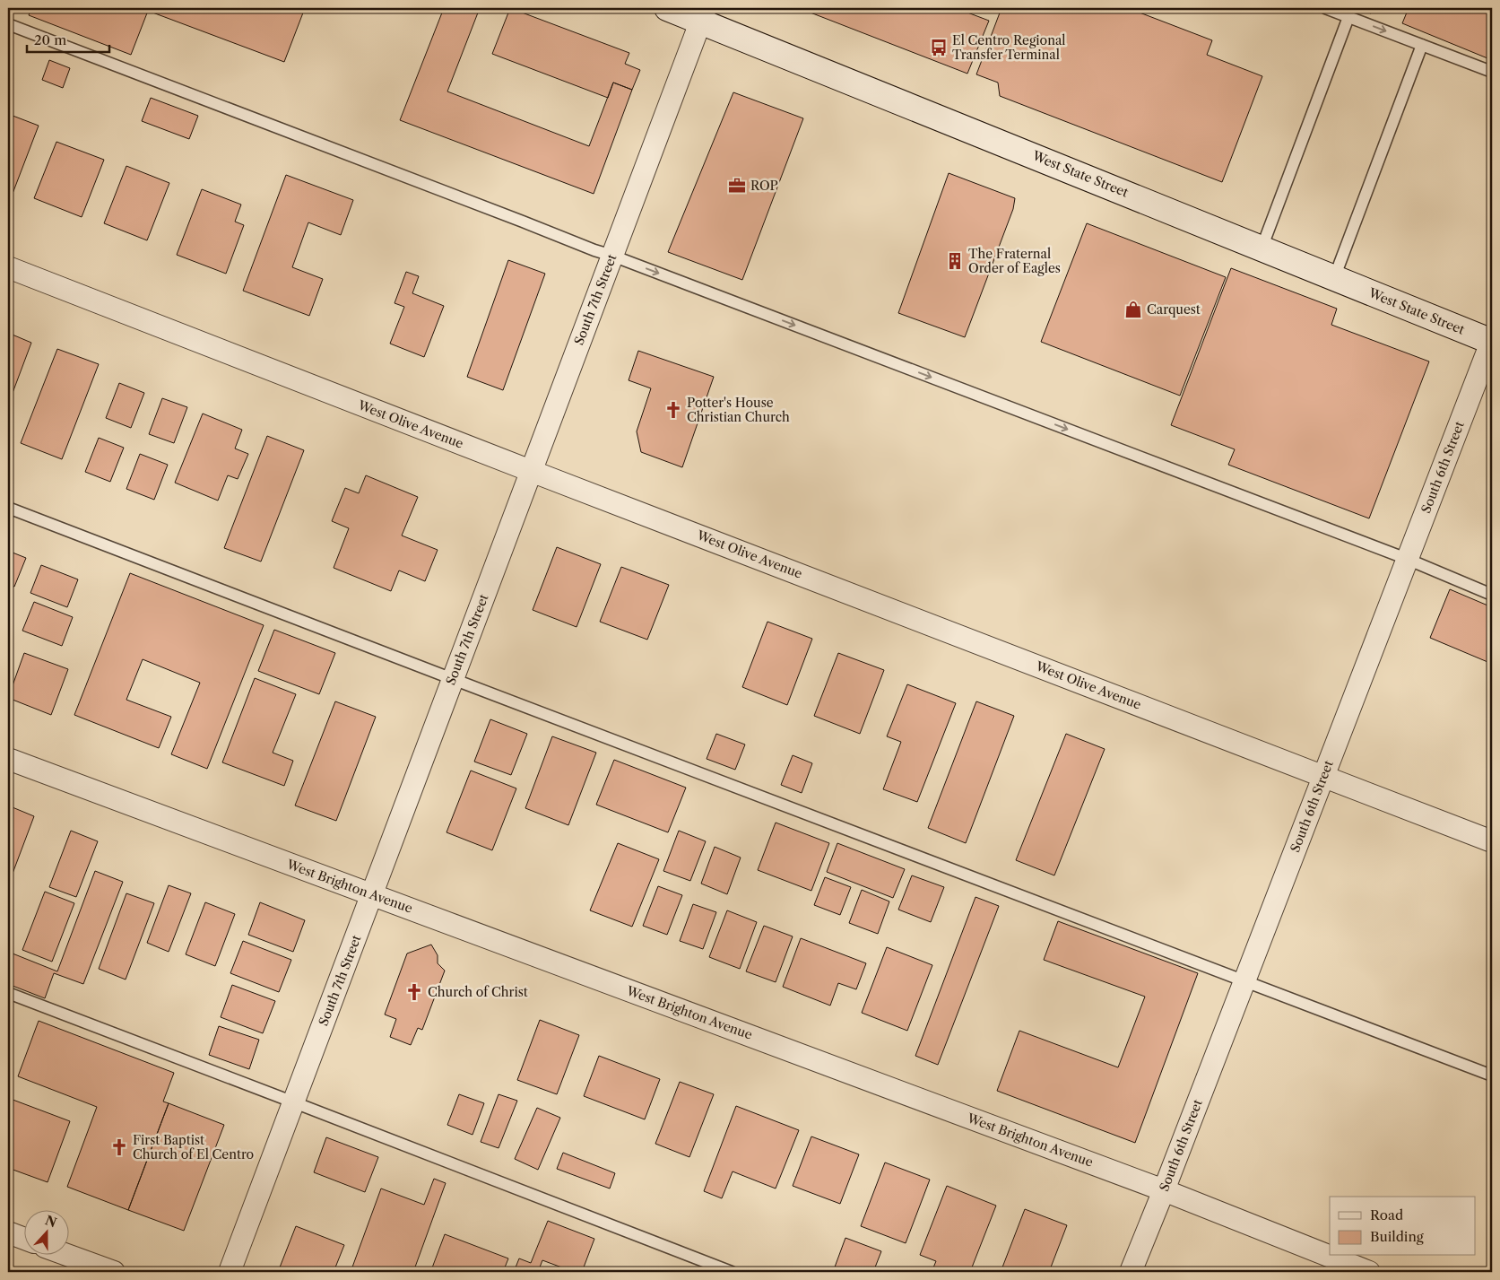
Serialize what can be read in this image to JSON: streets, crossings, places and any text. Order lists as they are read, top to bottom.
{
  "streets": {
    "street": [
      "West State Street",
      "South 7th Street",
      "West Olive Avenue",
      "South 6th Street",
      "West Brighton Avenue"
    ]
  },
  "crossings": [
    ["West State Street", "South 7th Street"],
    ["West State Street", "South 6th Street"],
    ["South 7th Street", "West Olive Avenue"],
    ["South 7th Street", "West Brighton Avenue"],
    ["West Olive Avenue", "South 6th Street"],
    ["South 6th Street", "West Brighton Avenue"]
  ],
  "places": {
    "bus stop": ["El Centro Regional Transfer Terminal"],
    "office": ["ROP"],
    "building": ["The Fraternal Order of Eagles"],
    "shop": ["Carquest"],
    "church": ["Potter's House Christian Church", "Church of Christ", "First Baptist Church of El Centro"]
  },
  "legend": ["Road", "Building"],
  "scale_bar": "20 m",
  "north": "top"
}
